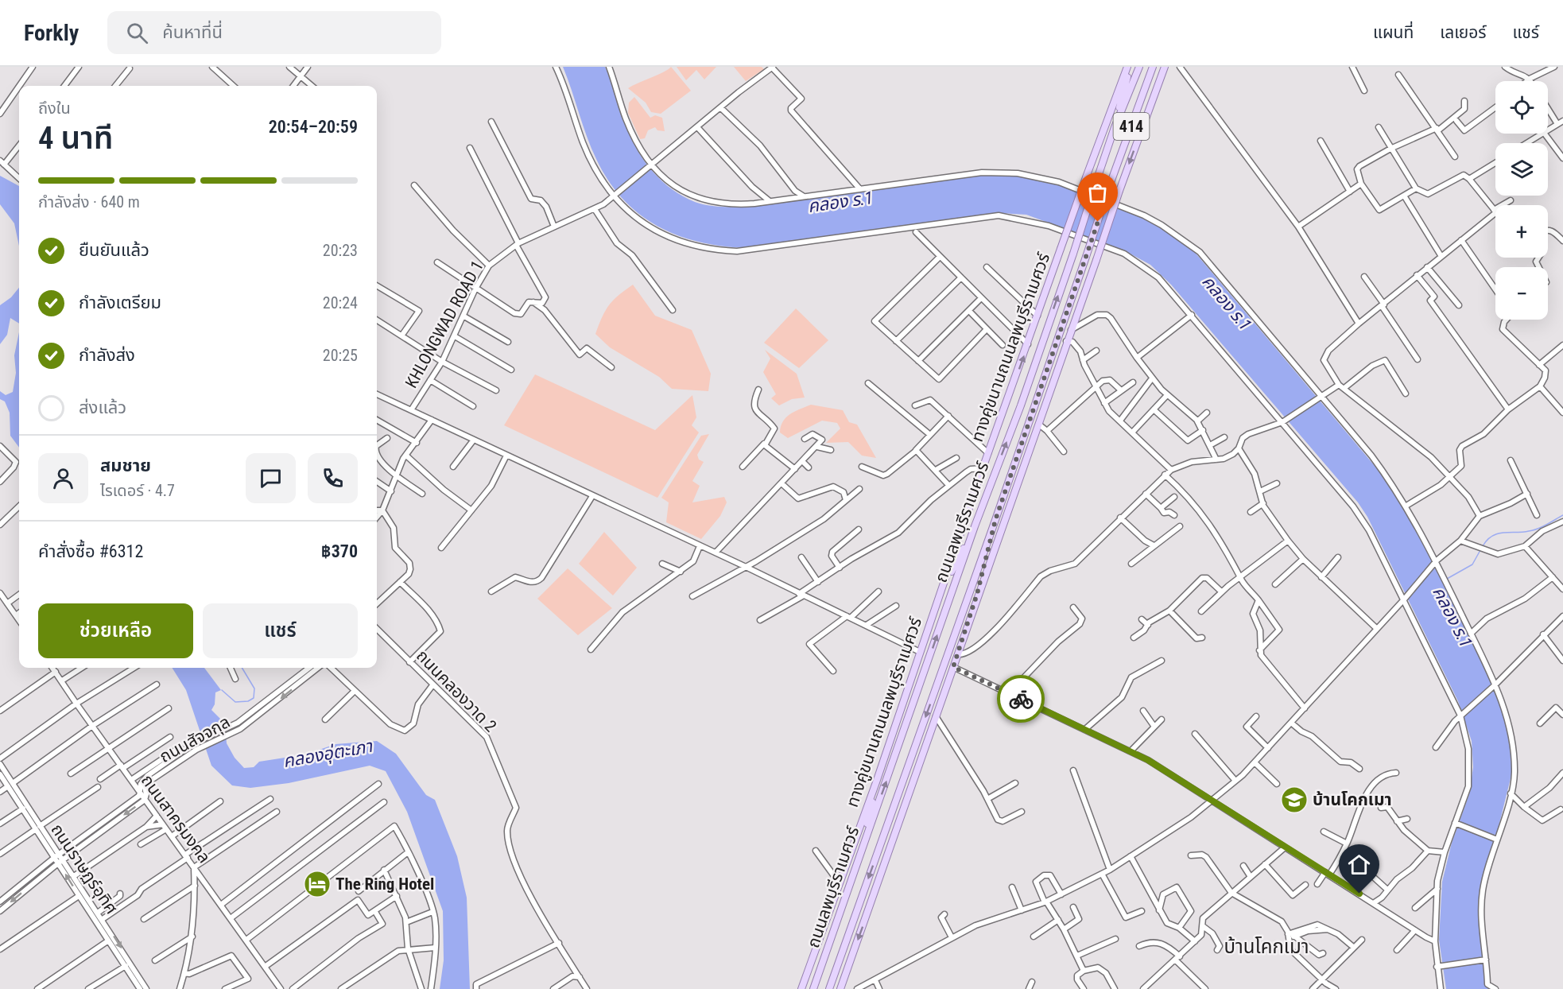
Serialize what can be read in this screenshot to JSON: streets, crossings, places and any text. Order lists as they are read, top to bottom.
{
  "streets": {
    "main road": ["414", "ทางคู่ขนานถนนลพบุรีราเมศวร์", "ถนนลพบุรีราเมศวร์"],
    "street": [
      "KHLONGWAD ROAD 1",
      "ถนนคลองวาด 2",
      "ถนนสัจจกุล",
      "ถนนสาครมงคล",
      "ถนนราษฏร์อุทิศ"
    ]
  },
  "crossings": [
    ["ถนนสัจจกุล", "ถนนสาครมงคล"],
    ["ถนนสัจจกุล", "ถนนราษฏร์อุทิศ"]
  ],
  "districts": ["บ้านโคกเมา"],
  "water": ["คลอง ร.1", "คลองอุ่ตะเภา"],
  "places": {
    "school or university": ["บ้านโคกเมา"],
    "hotel": ["The Ring Hotel"]
  },
  "page": {
    "header": "Forkly",
    "search": "ค้นหาที่นี่",
    "nav": ["แผนที่", "เลเยอร์", "แชร์"],
    "map_buttons": ["+", "−"],
    "heading": ["4 นาที", "ถึงใน", "20:54–20:59"],
    "panel": [
      "สมชาย",
      "ไรเดอร์ · 4.7",
      "คำสั่งซื้อ #6312",
      "฿370"
    ],
    "bar": "กำลังส่ง · 640 m",
    "list": [
      ["ยืนยันแล้ว", "20:23"],
      ["กำลังเตรียม", "20:24"],
      ["กำลังส่ง", "20:25"],
      "ส่งแล้ว"
    ],
    "buttons": ["ช่วยเหลือ", "แชร์"]
  }
}
